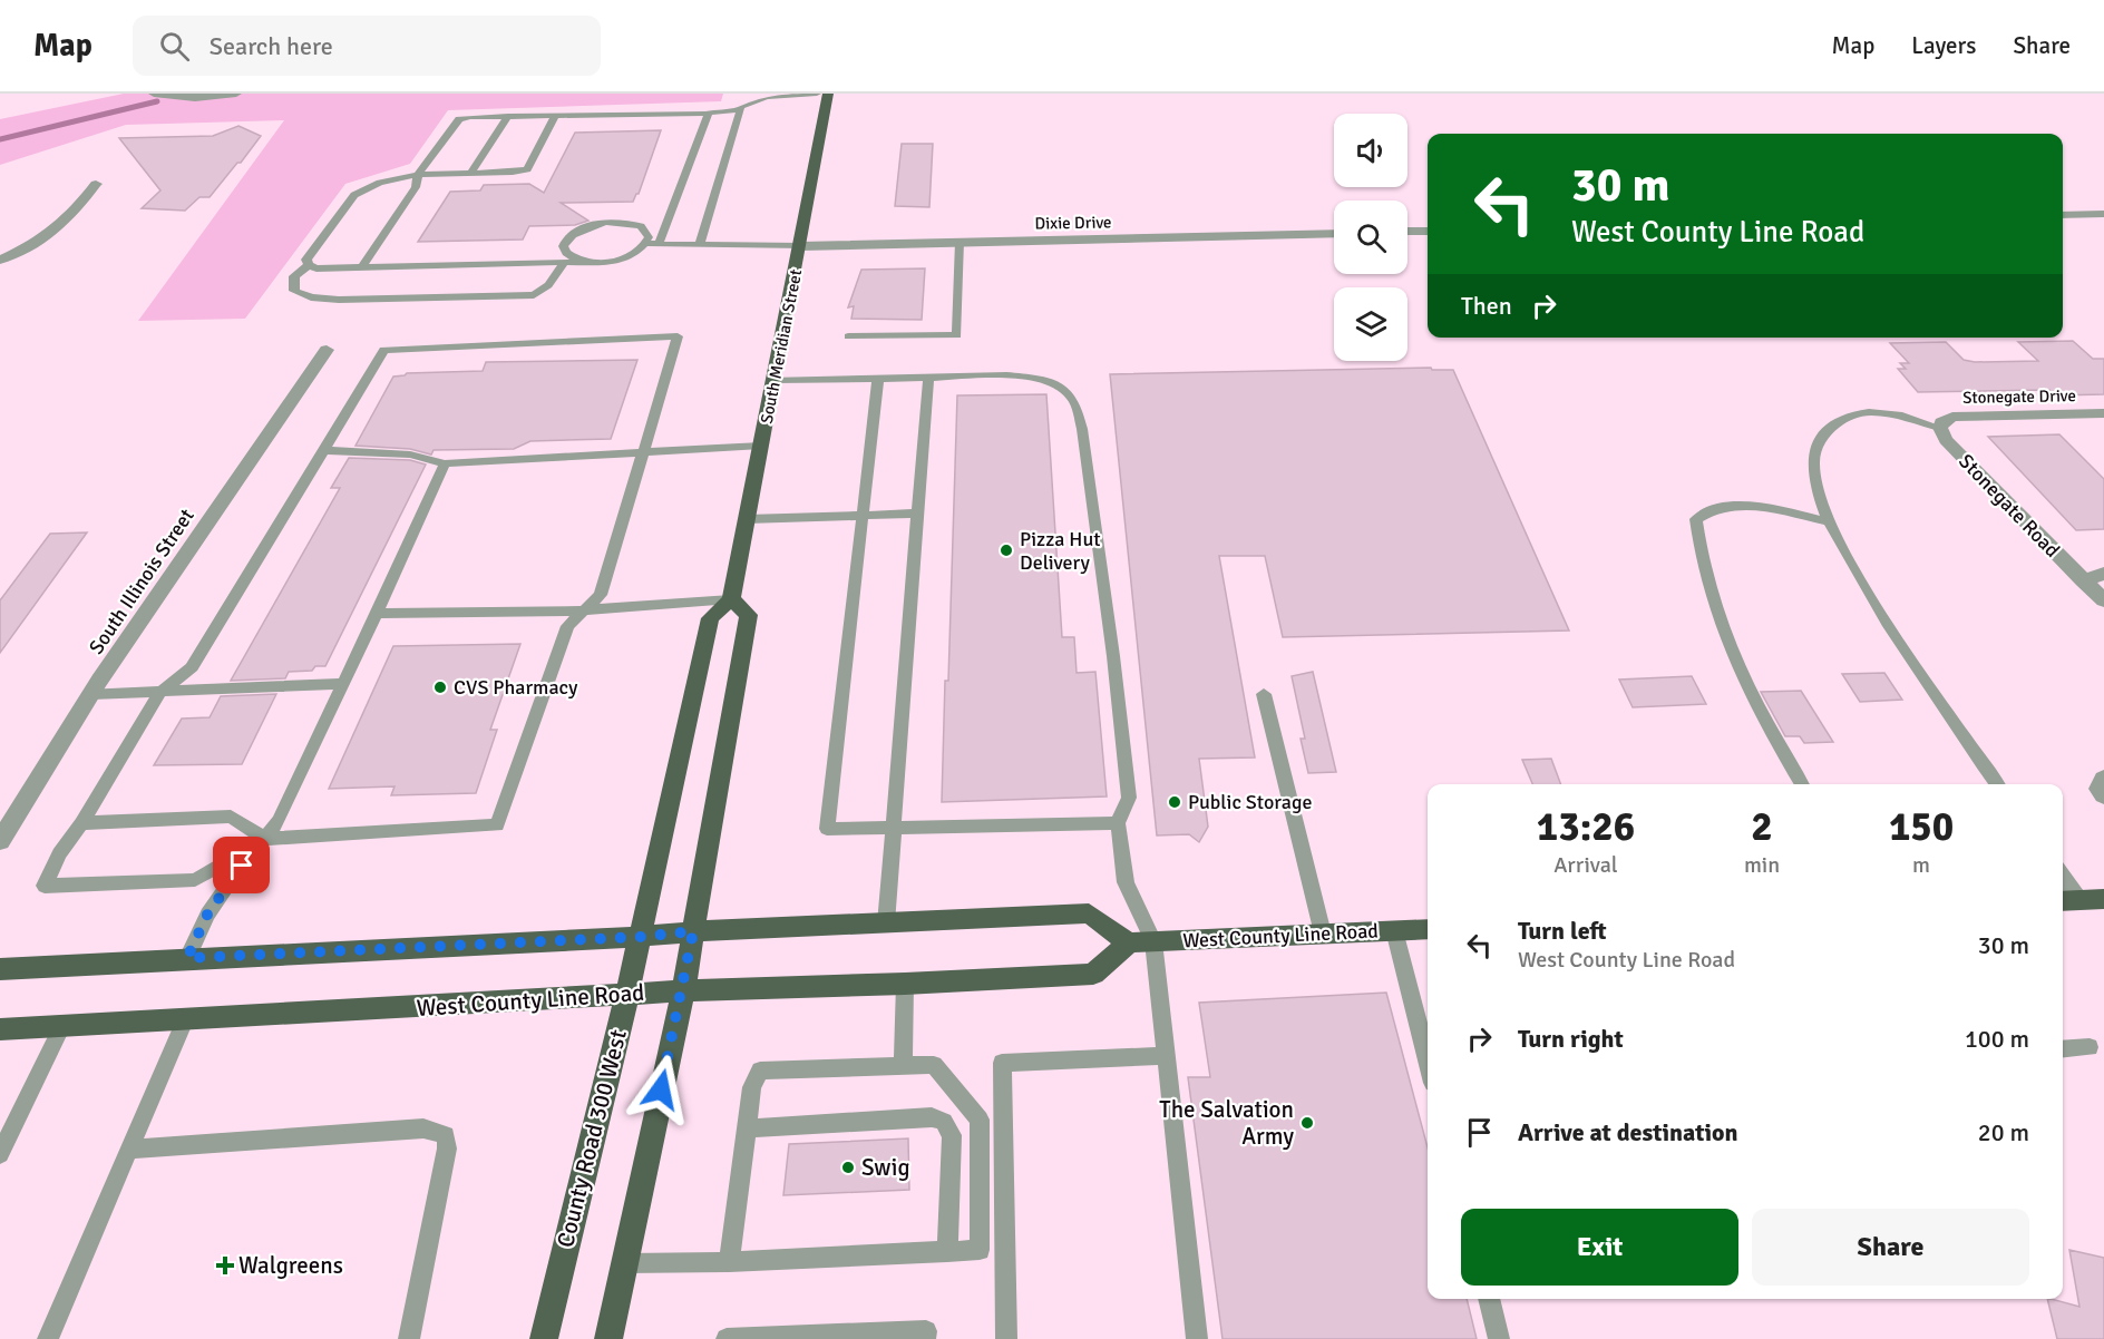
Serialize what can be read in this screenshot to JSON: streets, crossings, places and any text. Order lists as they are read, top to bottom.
{
  "streets": {
    "main road": ["South Meridian Street", "West County Line Road", "County Road 300 West"],
    "street": [
      "Dixie Drive",
      "Stonegate Drive",
      "Stonegate Road",
      "South Illinois Street"
    ]
  },
  "crossings": [
    ["Dixie Drive", "South Meridian Street"],
    ["Stonegate Drive", "Stonegate Road"],
    ["West County Line Road", "County Road 300 West"]
  ],
  "places": {
    "other": [
      "Pizza Hut Delivery",
      "CVS Pharmacy",
      "Public Storage",
      "The Salvation Army",
      "Swig"
    ],
    "health": ["Walgreens"]
  },
  "page": {
    "header": "Map",
    "search": "Search here",
    "nav": ["Map", "Layers", "Share"],
    "turn": ["30 m", "West County Line Road"],
    "then": "Then",
    "eta": [
      "13:26",
      "Arrival",
      "2",
      "min",
      "150",
      "m"
    ],
    "list": [
      {
        "name": "Turn left",
        "note": "West County Line Road",
        "value": "30 m"
      },
      {
        "name": "Turn right",
        "value": "100 m"
      },
      {
        "name": "Arrive at destination",
        "value": "20 m"
      }
    ],
    "buttons": ["Exit", "Share"]
  }
}
